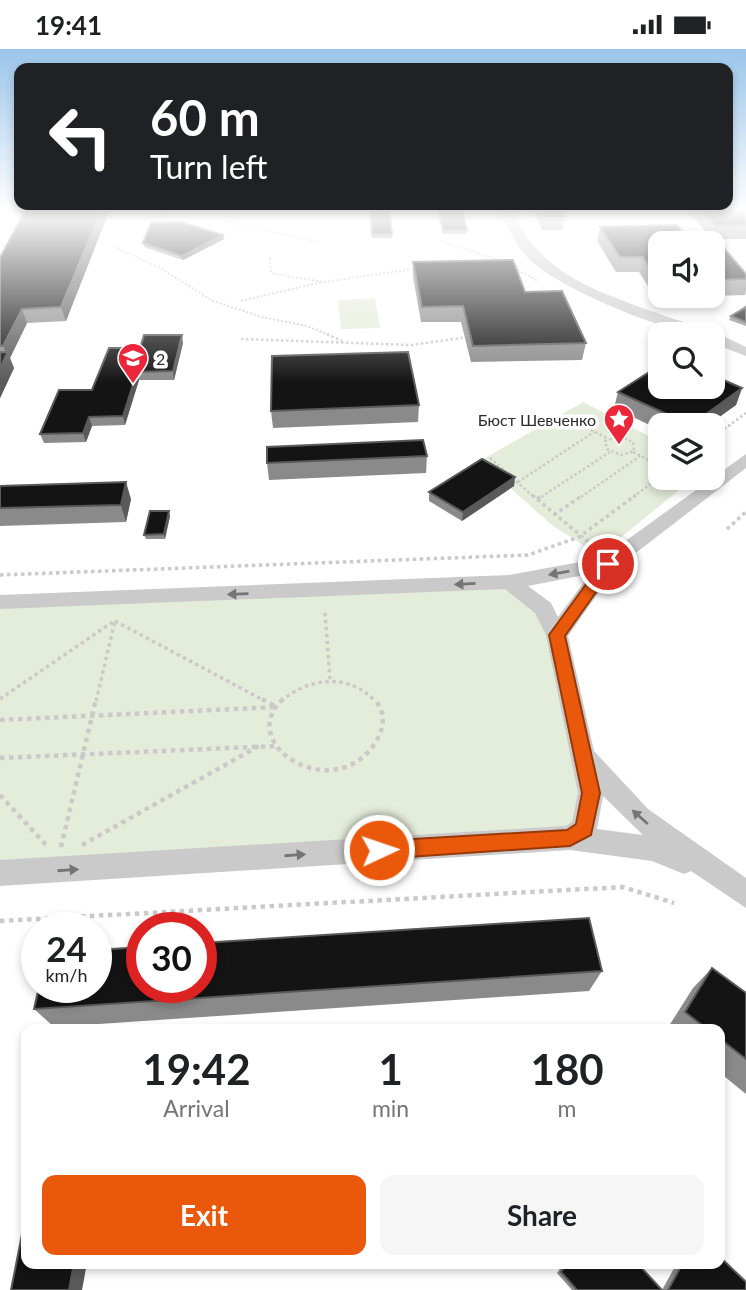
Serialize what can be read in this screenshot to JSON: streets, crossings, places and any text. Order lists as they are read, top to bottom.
{
  "places": {
    "school or university": ["2"],
    "place": ["Бюст Шевченко"]
  },
  "page": {
    "status": "19:41",
    "turn": ["60 m", "Turn left"],
    "speed": "24 km/h",
    "limit": "30",
    "eta": [
      "19:42",
      "Arrival",
      "1",
      "min",
      "180",
      "m"
    ],
    "buttons": ["Exit", "Share"]
  }
}
